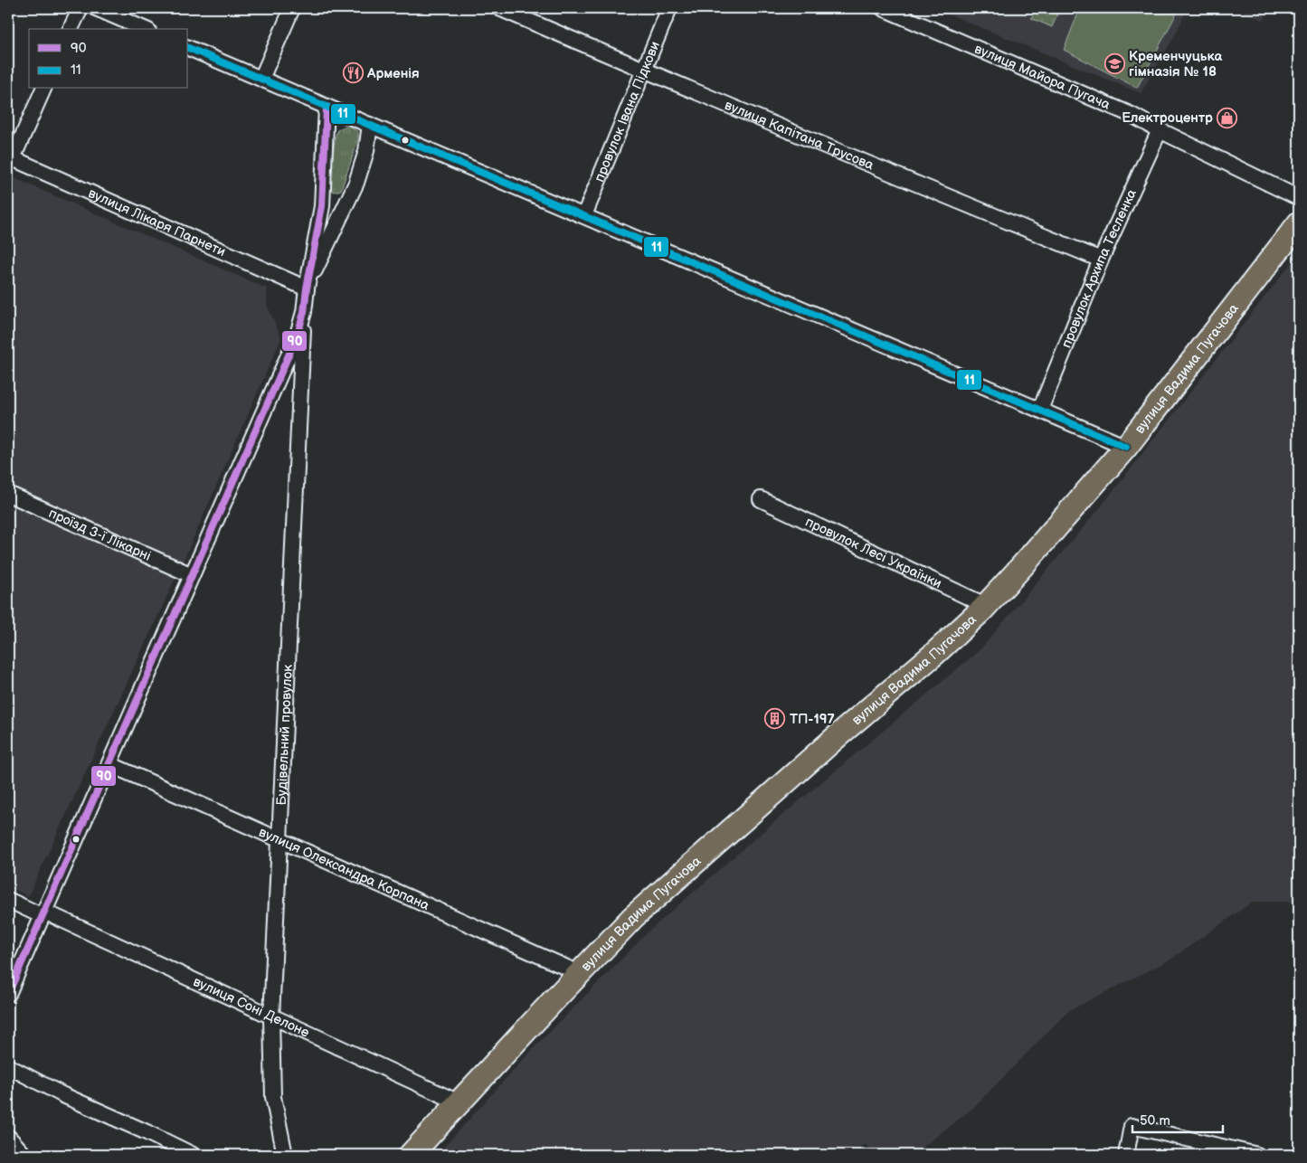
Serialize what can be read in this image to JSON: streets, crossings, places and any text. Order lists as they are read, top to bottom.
{
  "streets": {
    "main road": ["вулиця Вадима Пугачова"],
    "street": [
      "вулиця Майора Пугача",
      "провулок Івана Підкови",
      "вулиця Капітана Трусова",
      "вулиця Лікаря Парнети",
      "провулок Архипа Тесленка",
      "проїзд 3-ї Лікарні",
      "провулок Лесі Українки",
      "Будівельний провулок",
      "вулиця Олександра Корпана",
      "вулиця Соні Делоне"
    ]
  },
  "crossings": [
    ["вулиця Майора Пугача", "провулок Архипа Тесленка"],
    ["провулок Івана Підкови", "вулиця Капітана Трусова"],
    ["вулиця Капітана Трусова", "провулок Архипа Тесленка"],
    ["вулиця Вадима Пугачова", "провулок Лесі Українки"],
    ["вулиця Вадима Пугачова", "вулиця Олександра Корпана"],
    ["вулиця Вадима Пугачова", "вулиця Соні Делоне"],
    ["Будівельний провулок", "вулиця Олександра Корпана"],
    ["Будівельний провулок", "вулиця Соні Делоне"]
  ],
  "places": {
    "school or university": ["Кременчуцька гімназія № 18"],
    "restaurant": ["Арменія"],
    "shop": ["Електроцентр"],
    "building": ["ТП-197"]
  },
  "lines": ["transit line 11", "transit line 90"],
  "legend": ["90", "11"],
  "scale_bar": "50 m"
}
